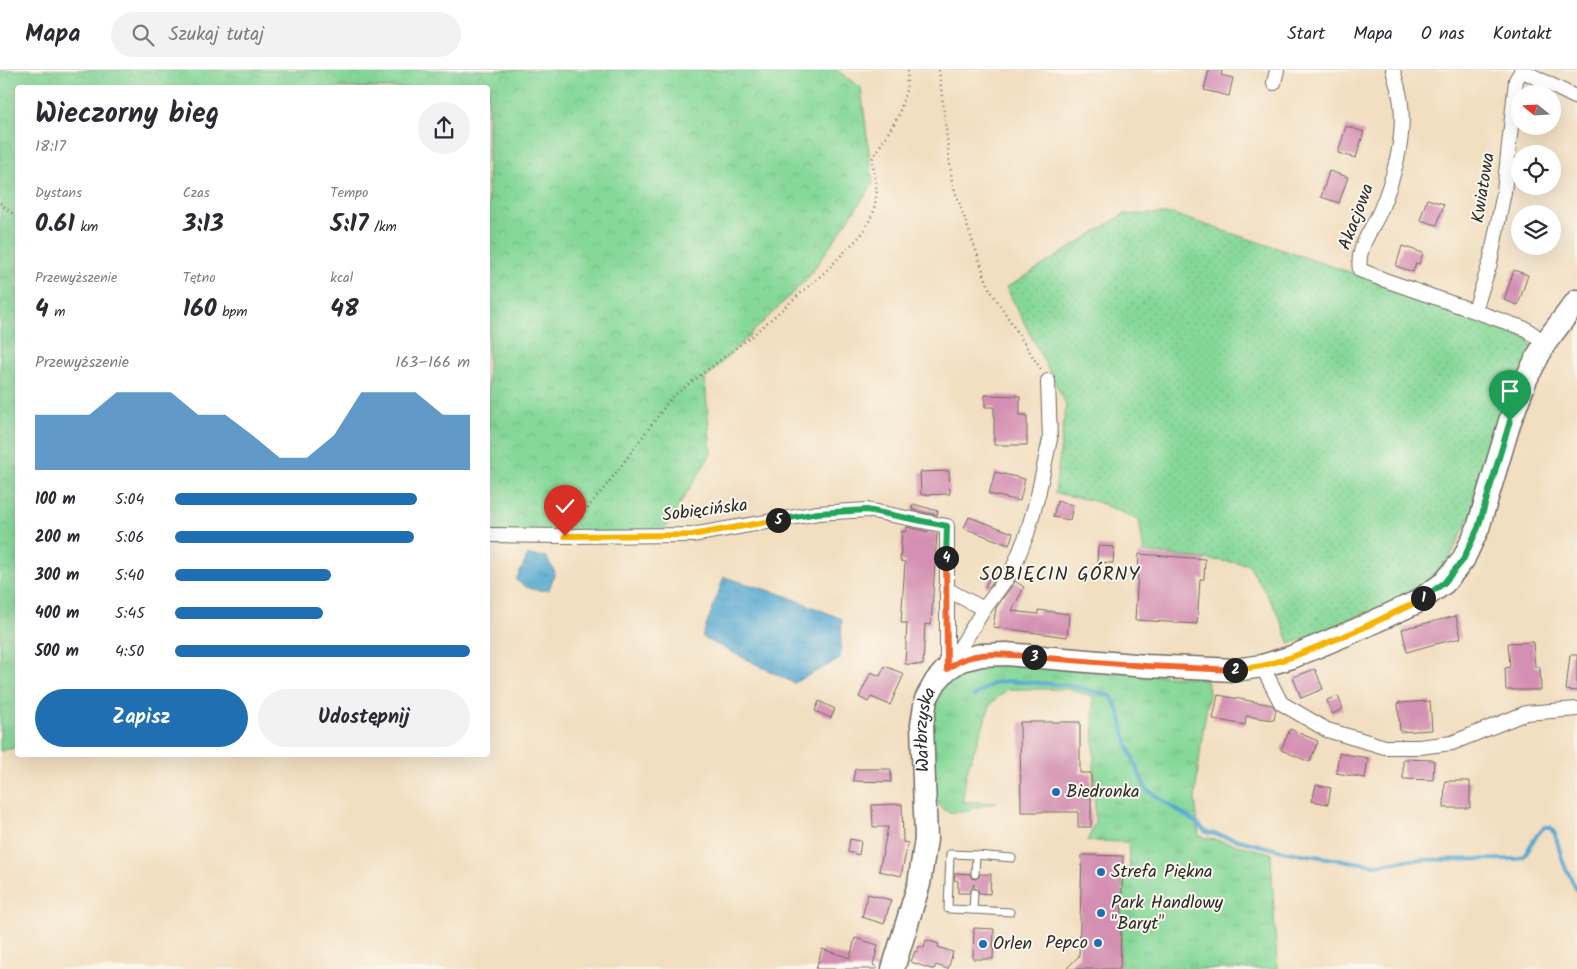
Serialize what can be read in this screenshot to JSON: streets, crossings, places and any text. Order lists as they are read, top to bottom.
{
  "streets": {
    "main road": ["Wałbrzyska"],
    "street": ["Kwiatowa", "Akacjowa", "Sobięcińska"]
  },
  "crossings": [
    ["Kwiatowa", "Akacjowa"],
    ["Akacjowa", "Wałbrzyska"],
    ["Sobięcińska", "Wałbrzyska"]
  ],
  "districts": ["SOBIĘCIN GÓRNY"],
  "places": [
    "Biedronka",
    "Strefa Piękna",
    "Park Handlowy \"Baryt\"",
    "Pepco",
    "Orlen"
  ],
  "north": "left",
  "page": {
    "header": "Mapa",
    "search": "Szukaj tutaj",
    "nav": [
      "Start",
      "Mapa",
      "O nas",
      "Kontakt"
    ],
    "heading": ["Wieczorny bieg", "18:17"],
    "stats": [
      ["Dystans", "0.61 km"],
      ["Czas", "3:13"],
      ["Tempo", "5:17 /km"],
      ["Przewyższenie", "4 m"],
      ["Tętno", "160 bpm"],
      ["kcal", "48"]
    ],
    "chart": ["Przewyższenie", "163–166 m"],
    "list": [
      {
        "name": "100 m",
        "note": "5:04"
      },
      {
        "name": "200 m",
        "note": "5:06"
      },
      {
        "name": "300 m",
        "note": "5:40"
      },
      {
        "name": "400 m",
        "note": "5:45"
      },
      {
        "name": "500 m",
        "note": "4:50"
      }
    ],
    "pins": [
      "5",
      "4",
      "1",
      "3",
      "2"
    ],
    "buttons": ["Zapisz", "Udostępnij"]
  }
}
